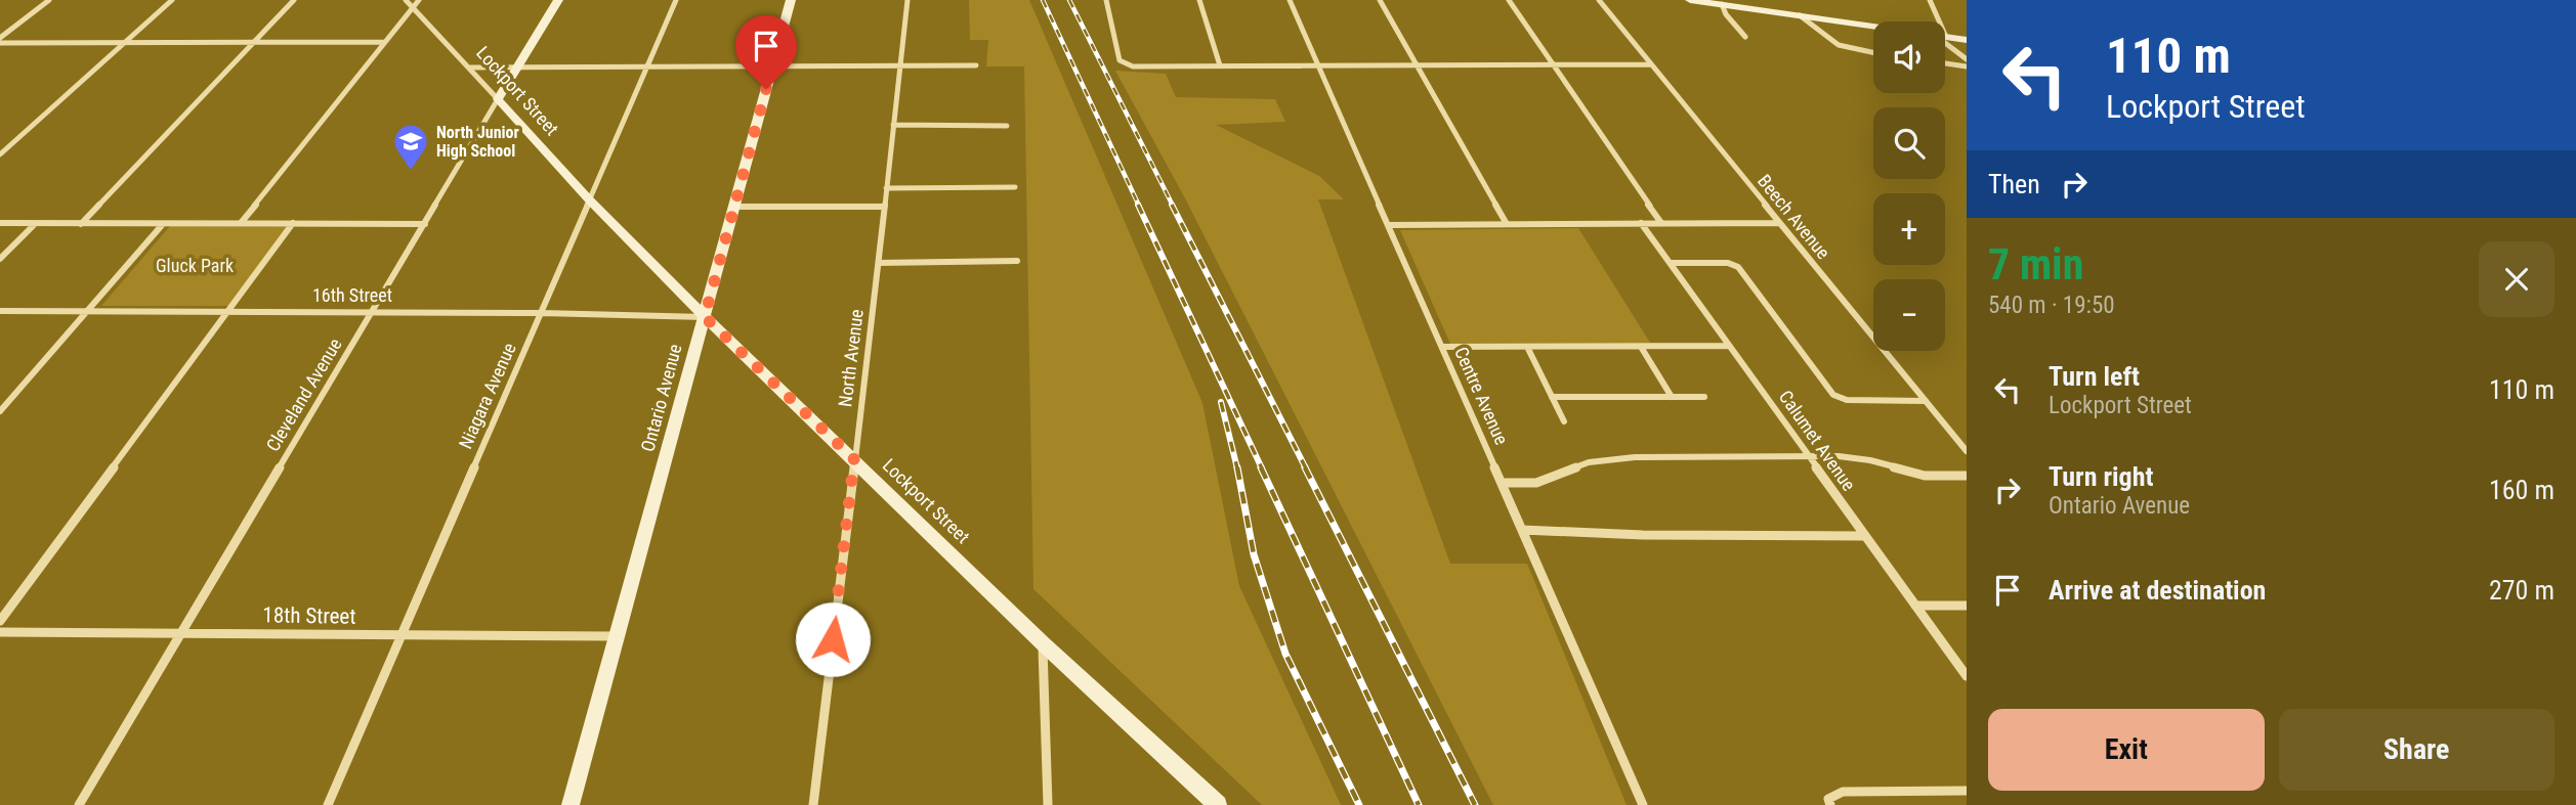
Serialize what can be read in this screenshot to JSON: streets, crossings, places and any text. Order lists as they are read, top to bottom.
{
  "streets": {
    "street": [
      "Lockport Street",
      "Beech Avenue",
      "16th Street",
      "North Avenue",
      "Cleveland Avenue",
      "Niagara Avenue",
      "Centre Avenue",
      "Ontario Avenue",
      "Calumet Avenue",
      "18th Street"
    ]
  },
  "crossings": [
    ["Lockport Street", "16th Street"],
    ["Lockport Street", "North Avenue"],
    ["Lockport Street", "Cleveland Avenue"],
    ["Lockport Street", "Niagara Avenue"],
    ["Lockport Street", "Ontario Avenue"],
    ["16th Street", "Cleveland Avenue"],
    ["16th Street", "Niagara Avenue"],
    ["16th Street", "Ontario Avenue"],
    ["Cleveland Avenue", "18th Street"],
    ["Niagara Avenue", "18th Street"],
    ["Ontario Avenue", "18th Street"]
  ],
  "parks": ["Gluck Park"],
  "places": {
    "school or university": ["North Junior High School"]
  },
  "page": {
    "turn": ["110 m", "Lockport Street"],
    "map_buttons": ["+", "−"],
    "then": "Then",
    "heading": ["7 min", "540 m · 19:50"],
    "list": [
      {
        "name": "Turn left",
        "note": "Lockport Street",
        "value": "110 m"
      },
      {
        "name": "Turn right",
        "note": "Ontario Avenue",
        "value": "160 m"
      },
      {
        "name": "Arrive at destination",
        "value": "270 m"
      }
    ],
    "buttons": ["Exit", "Share"]
  }
}
